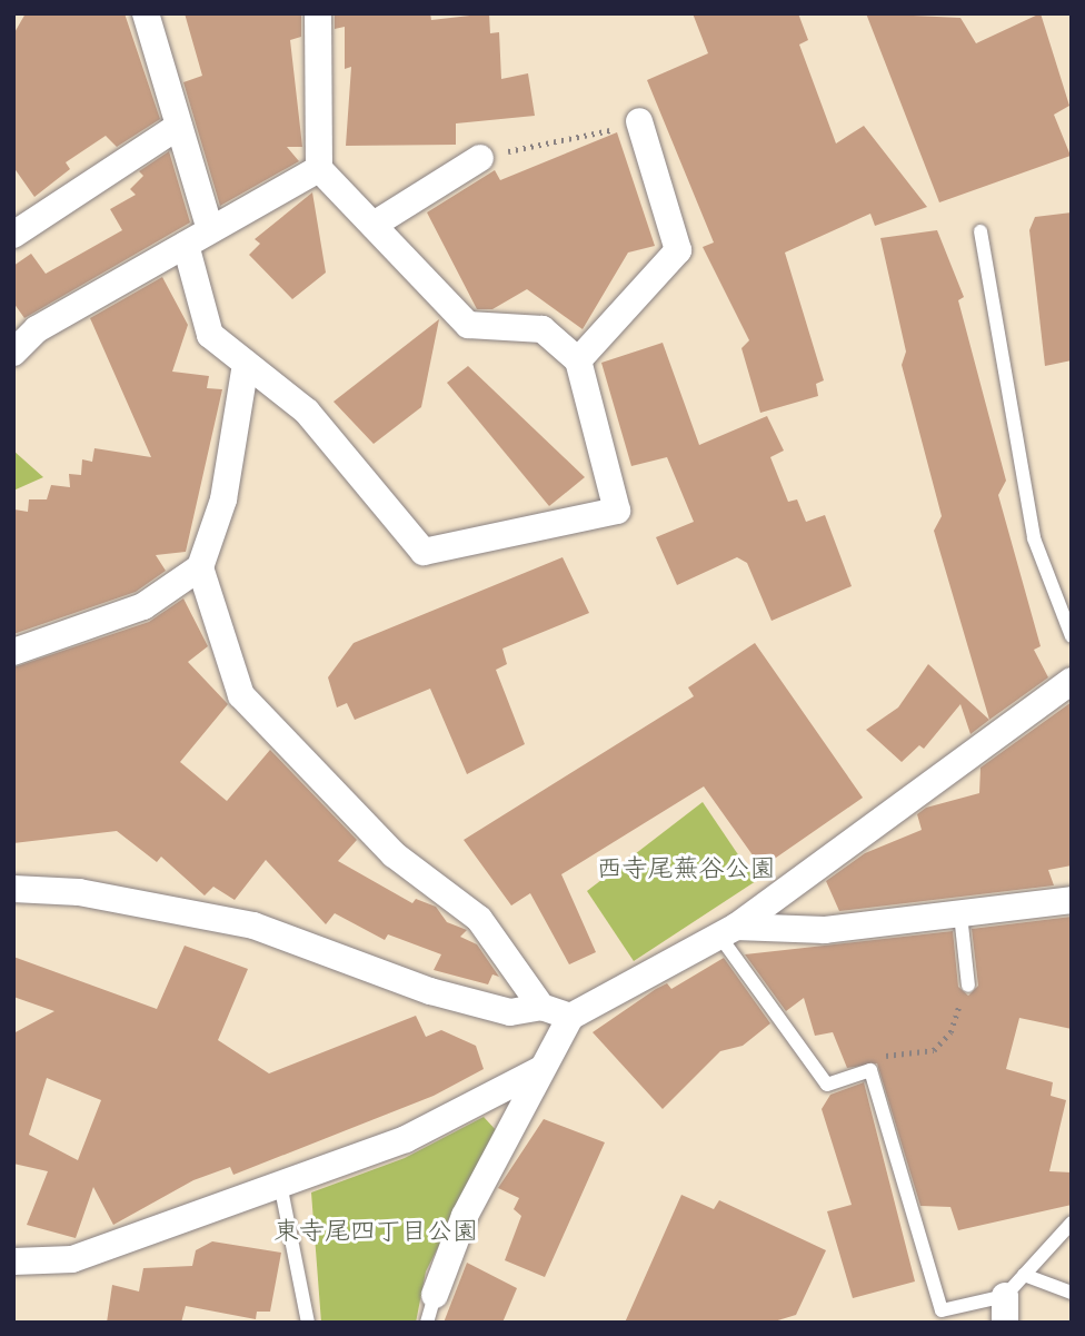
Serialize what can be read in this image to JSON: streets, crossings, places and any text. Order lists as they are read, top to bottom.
{
  "parks": ["西寺尾蕪谷公園", "東寺尾四丁目公園"]
}
